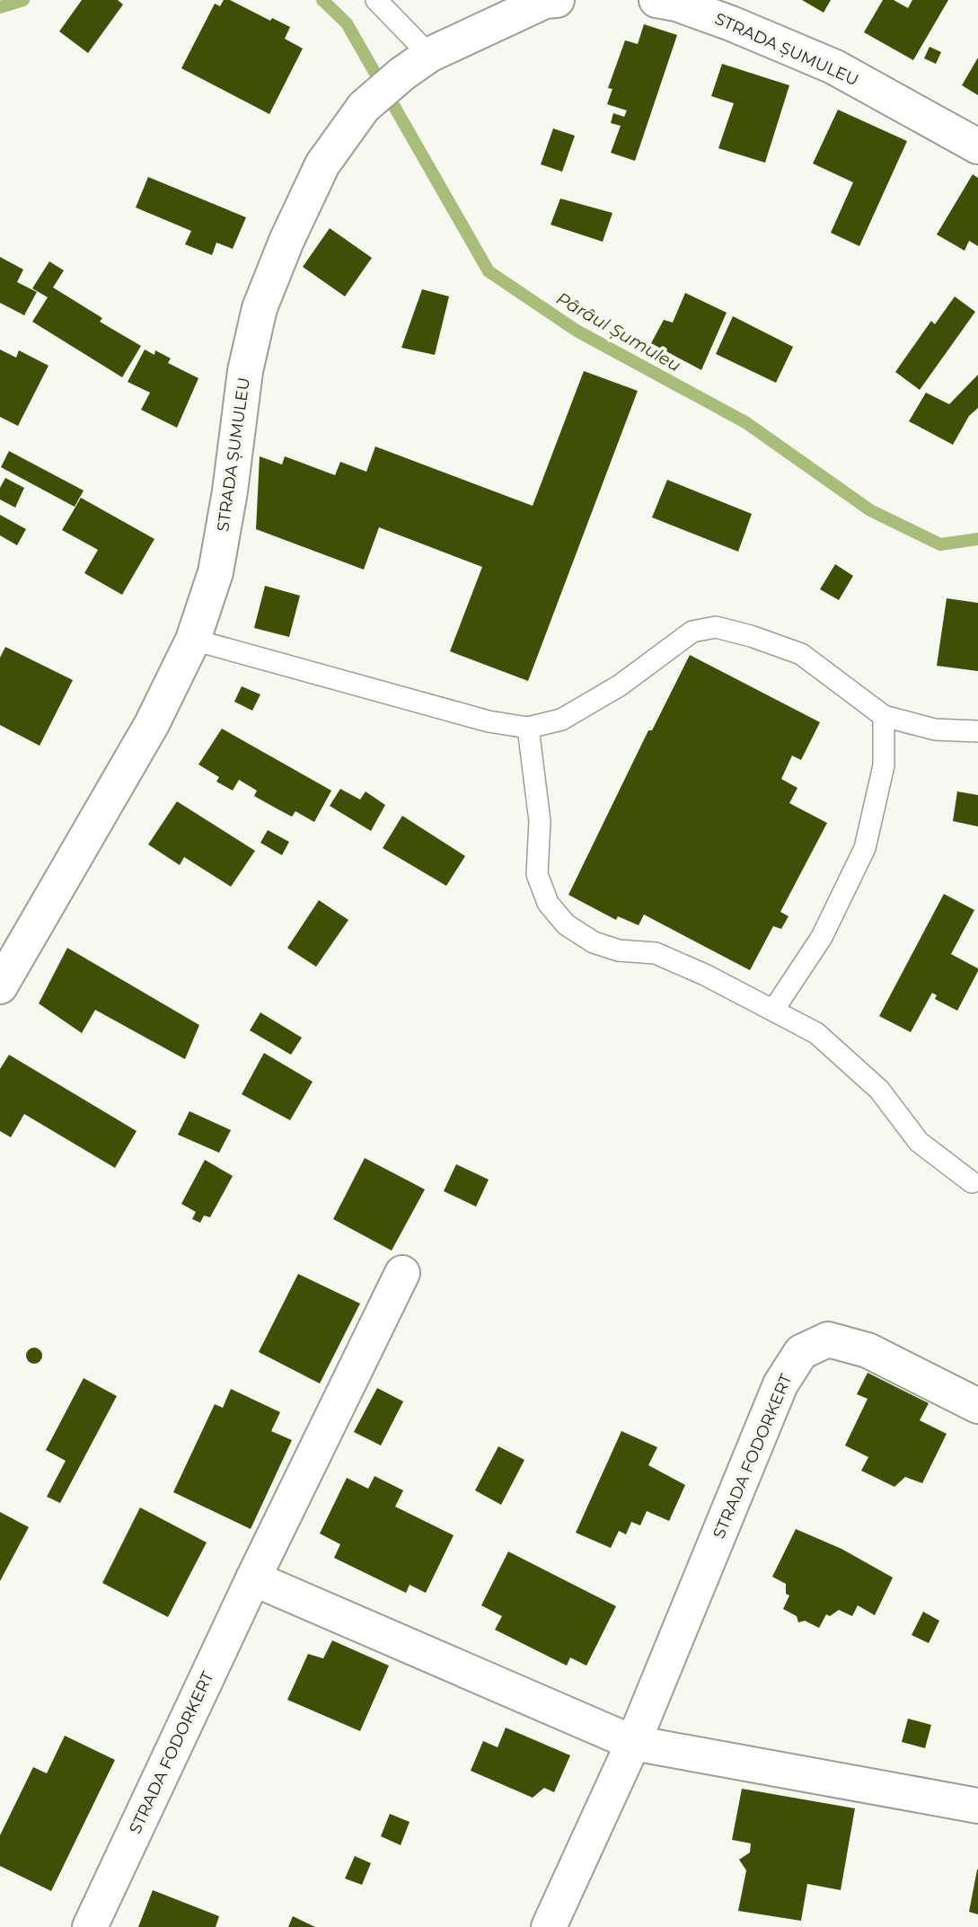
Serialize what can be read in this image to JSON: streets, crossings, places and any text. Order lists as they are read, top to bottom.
{
  "streets": {
    "street": ["STRADA ȘUMULEU", "STRADA FODORKERT"]
  },
  "water": ["Pârâul Șumuleu"]
}
